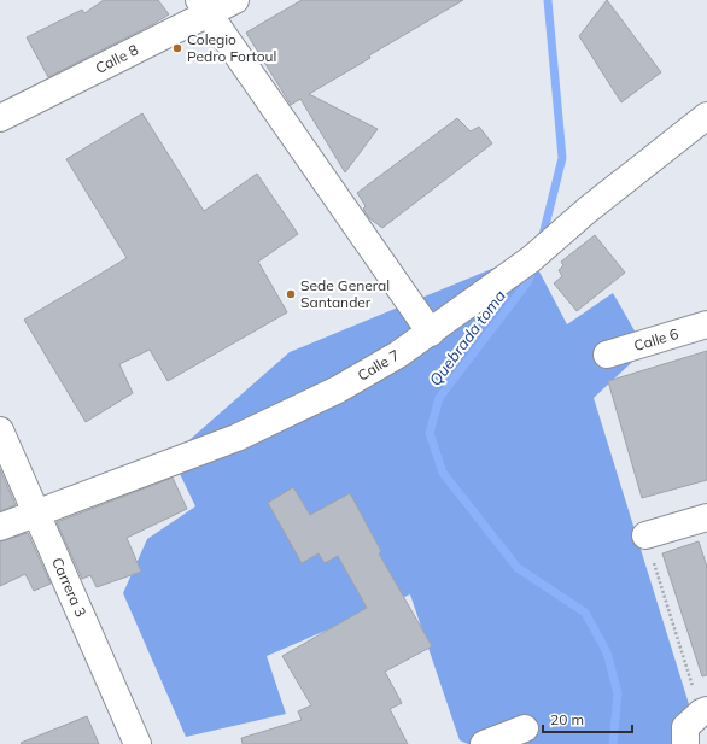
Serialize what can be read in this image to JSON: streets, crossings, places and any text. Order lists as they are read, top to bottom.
{
  "streets": {
    "street": [
      "Calle 8",
      "Calle 6",
      "Calle 7",
      "Carrera 3"
    ]
  },
  "crossings": [
    ["Calle 7", "Carrera 3"]
  ],
  "water": ["Quebrada toma"],
  "places": ["Colegio Pedro Fortoul", "Sede General Santander"],
  "scale_bar": "20 m"
}
